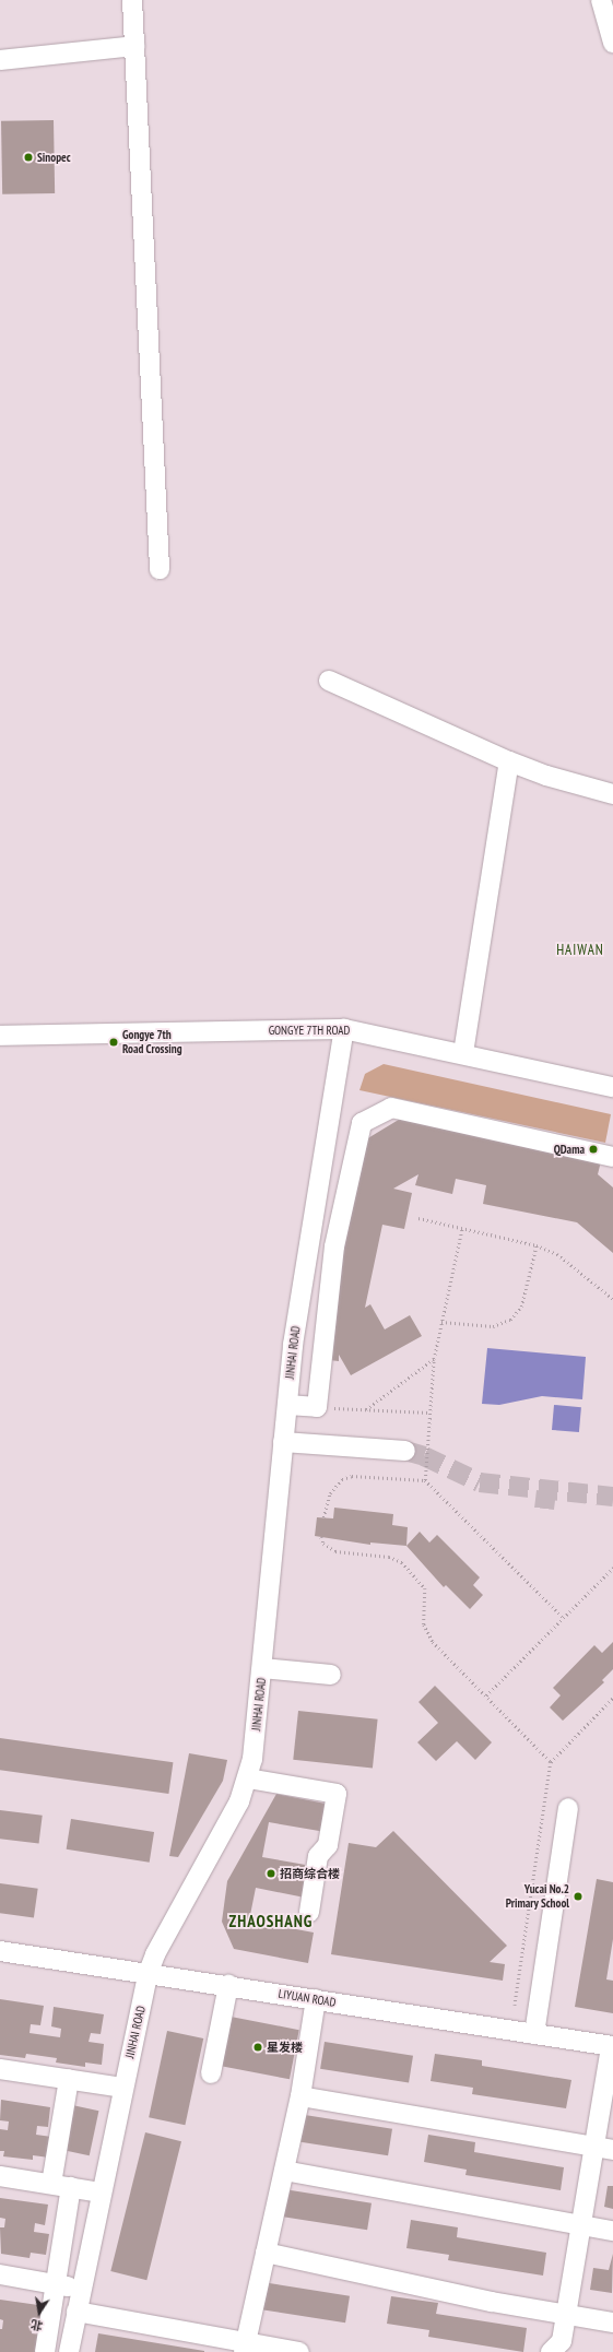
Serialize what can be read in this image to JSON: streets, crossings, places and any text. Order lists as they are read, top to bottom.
{
  "streets": {
    "street": ["GONGYE 7TH ROAD", "JINHAI ROAD", "LIYUAN ROAD"]
  },
  "crossings": [
    ["GONGYE 7TH ROAD", "JINHAI ROAD"],
    ["JINHAI ROAD", "LIYUAN ROAD"]
  ],
  "districts": ["HAIWAN", "ZHAOSHANG"],
  "places": [
    "Sinopec",
    "Gongye 7th Road Crossing",
    "QDama",
    "招商综合楼",
    "Yucai No.2 Primary School",
    "星发楼"
  ],
  "north": "bottom"
}
